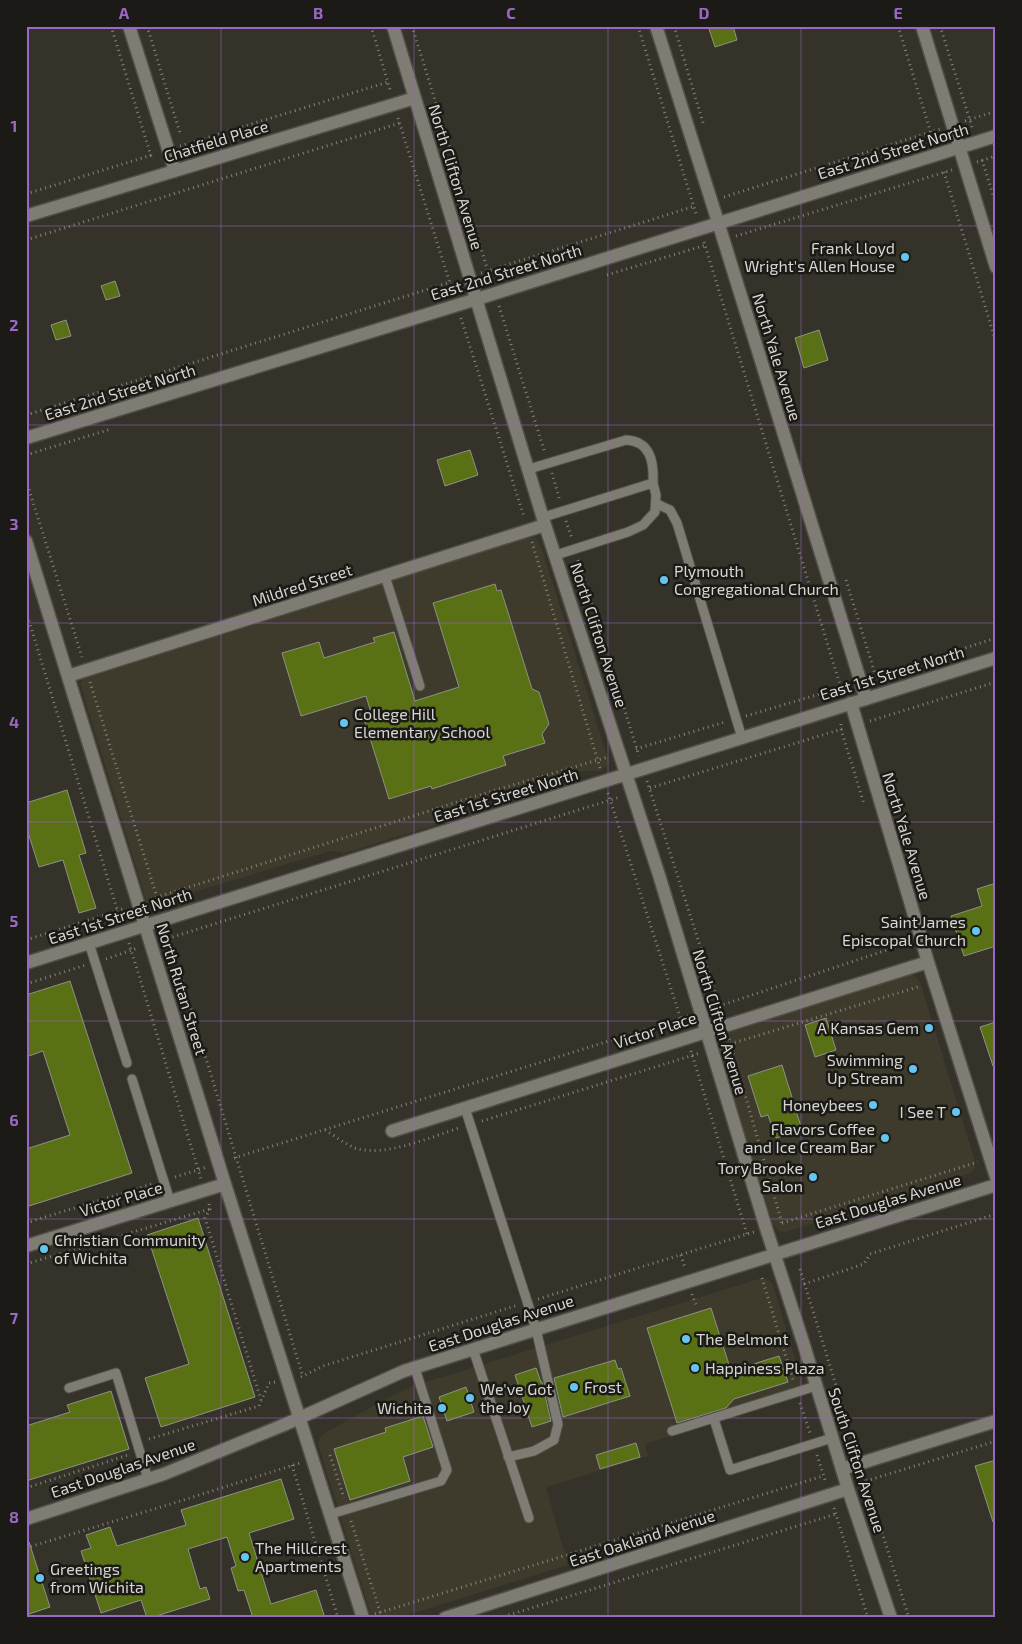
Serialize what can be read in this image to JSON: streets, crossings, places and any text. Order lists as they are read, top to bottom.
{
  "streets": {
    "street": [
      "Chatfield Place",
      "East 2nd Street North",
      "North Clifton Avenue",
      "North Yale Avenue",
      "Mildred Street",
      "East 1st Street North",
      "North Rutan Street",
      "Victor Place",
      "East Douglas Avenue",
      "South Clifton Avenue",
      "East Oakland Avenue"
    ]
  },
  "crossings": [
    ["Chatfield Place", "North Clifton Avenue"],
    ["East 2nd Street North", "North Clifton Avenue"],
    ["East 2nd Street North", "North Yale Avenue"],
    ["North Clifton Avenue", "Mildred Street"],
    ["North Clifton Avenue", "East 1st Street North"],
    ["North Clifton Avenue", "Victor Place"],
    ["North Clifton Avenue", "East Douglas Avenue"],
    ["North Clifton Avenue", "South Clifton Avenue"],
    ["North Yale Avenue", "East 1st Street North"],
    ["North Yale Avenue", "Victor Place"],
    ["Mildred Street", "North Rutan Street"],
    ["East 1st Street North", "North Rutan Street"],
    ["North Rutan Street", "Victor Place"],
    ["North Rutan Street", "East Douglas Avenue"],
    ["East Douglas Avenue", "South Clifton Avenue"],
    ["South Clifton Avenue", "East Oakland Avenue"]
  ],
  "places": [
    "Frank Lloyd Wright's Allen House",
    "Plymouth Congregational Church",
    "College Hill Elementary School",
    "Saint James Episcopal Church",
    "A Kansas Gem",
    "Swimming Up Stream",
    "Honeybees",
    "I See T",
    "Flavors Coffee and Ice Cream Bar",
    "Tory Brooke Salon",
    "Christian Community of Wichita",
    "The Belmont",
    "Happiness Plaza",
    "Frost",
    "We've Got the Joy",
    "Wichita",
    "The Hillcrest Apartments",
    "Greetings from Wichita"
  ],
  "grid": {
    "columns": [
      "A",
      "B",
      "C",
      "D",
      "E"
    ],
    "rows": [
      "1",
      "2",
      "3",
      "4",
      "5",
      "6",
      "7",
      "8"
    ]
  }
}
